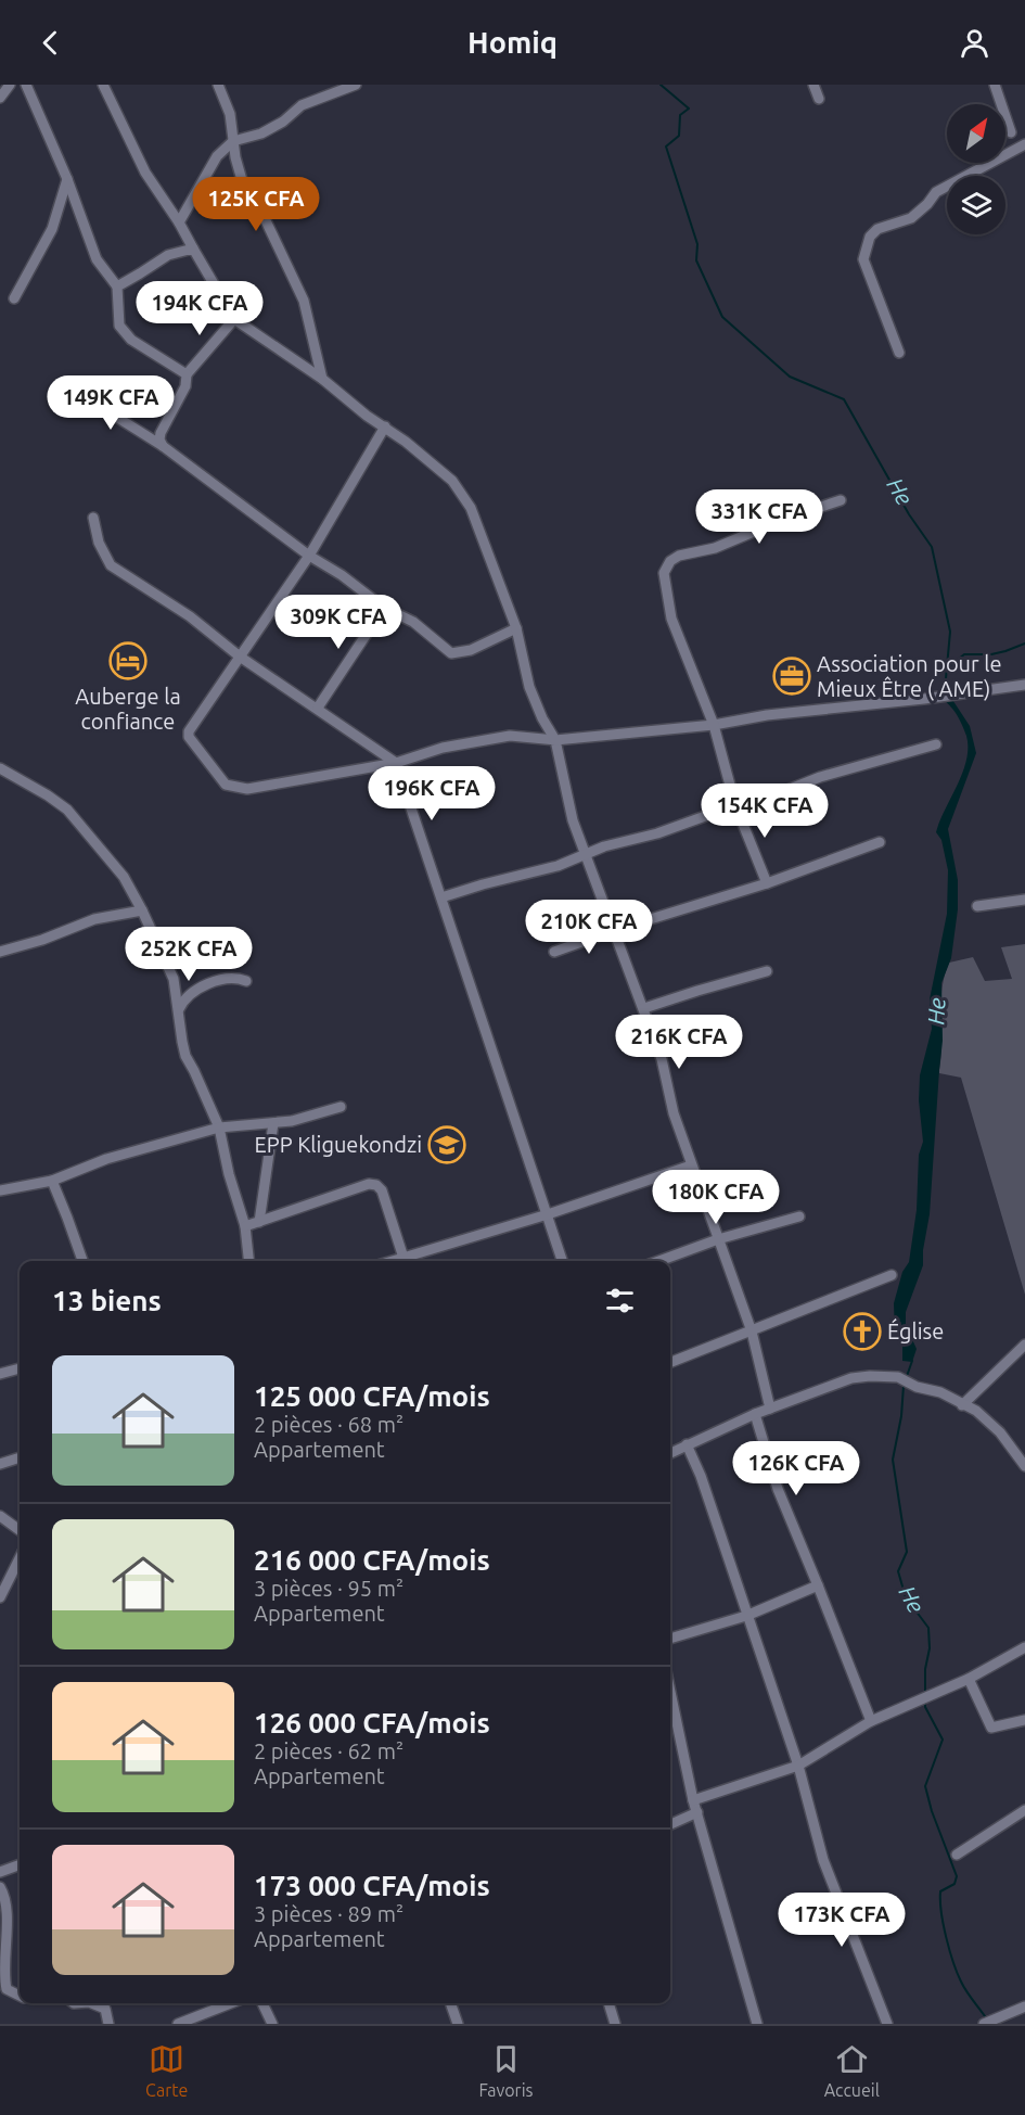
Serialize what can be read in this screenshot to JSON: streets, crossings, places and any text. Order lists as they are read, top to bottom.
{
  "water": ["He"],
  "places": {
    "hotel": ["Auberge la confiance"],
    "office": ["Association pour le Mieux Être ( AME)"],
    "school or university": ["EPP Kliguekondzi"],
    "church": ["Église"]
  },
  "north": "top right",
  "page": {
    "header": "Homiq",
    "price": [
      "125K CFA",
      "194K CFA",
      "149K CFA",
      "331K CFA",
      "309K CFA",
      "196K CFA",
      "154K CFA",
      "210K CFA",
      "252K CFA",
      "216K CFA",
      "180K CFA",
      "126K CFA",
      "173K CFA"
    ],
    "heading": "13 biens",
    "list": [
      {
        "name": "125 000 CFA/mois",
        "note": "2 pièces · 68 m² · Appartement"
      },
      {
        "name": "216 000 CFA/mois",
        "note": "3 pièces · 95 m² · Appartement"
      },
      {
        "name": "126 000 CFA/mois",
        "note": "2 pièces · 62 m² · Appartement"
      },
      {
        "name": "173 000 CFA/mois",
        "note": "3 pièces · 89 m² · Appartement"
      }
    ],
    "tabs": ["Carte", "Favoris", "Accueil"]
  }
}
